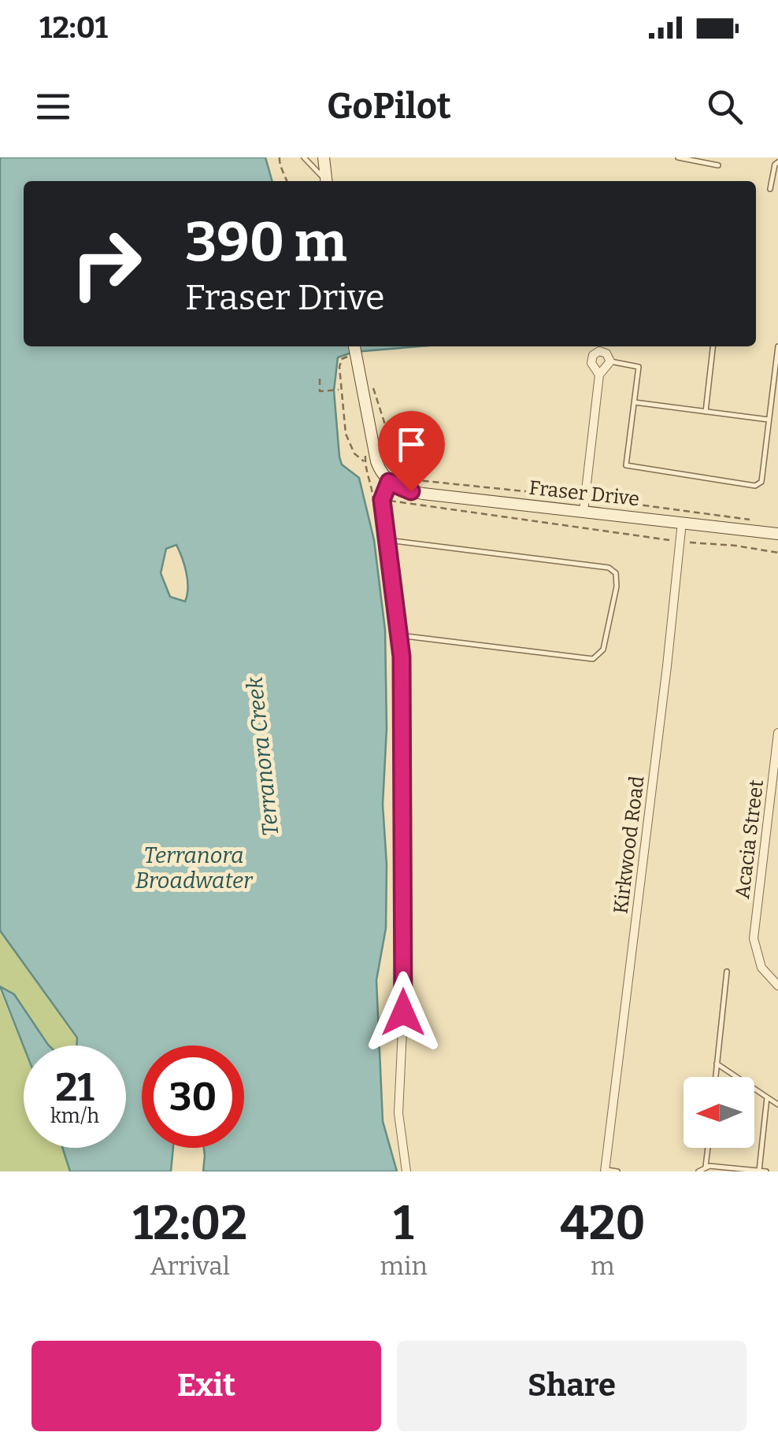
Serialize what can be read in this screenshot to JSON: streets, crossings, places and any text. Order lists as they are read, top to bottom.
{
  "streets": {
    "street": ["Fraser Drive", "Acacia Street", "Kirkwood Road"]
  },
  "crossings": [
    ["Fraser Drive", "Kirkwood Road"]
  ],
  "water": ["Terranora Creek", "Terranora Broadwater"],
  "north": "left",
  "page": {
    "status": "12:01",
    "header": "GoPilot",
    "turn": ["390 m", "Fraser Drive"],
    "speed": "21 km/h",
    "limit": "30",
    "eta": [
      "12:02",
      "Arrival",
      "1",
      "min",
      "420",
      "m"
    ],
    "buttons": ["Exit", "Share"]
  }
}
